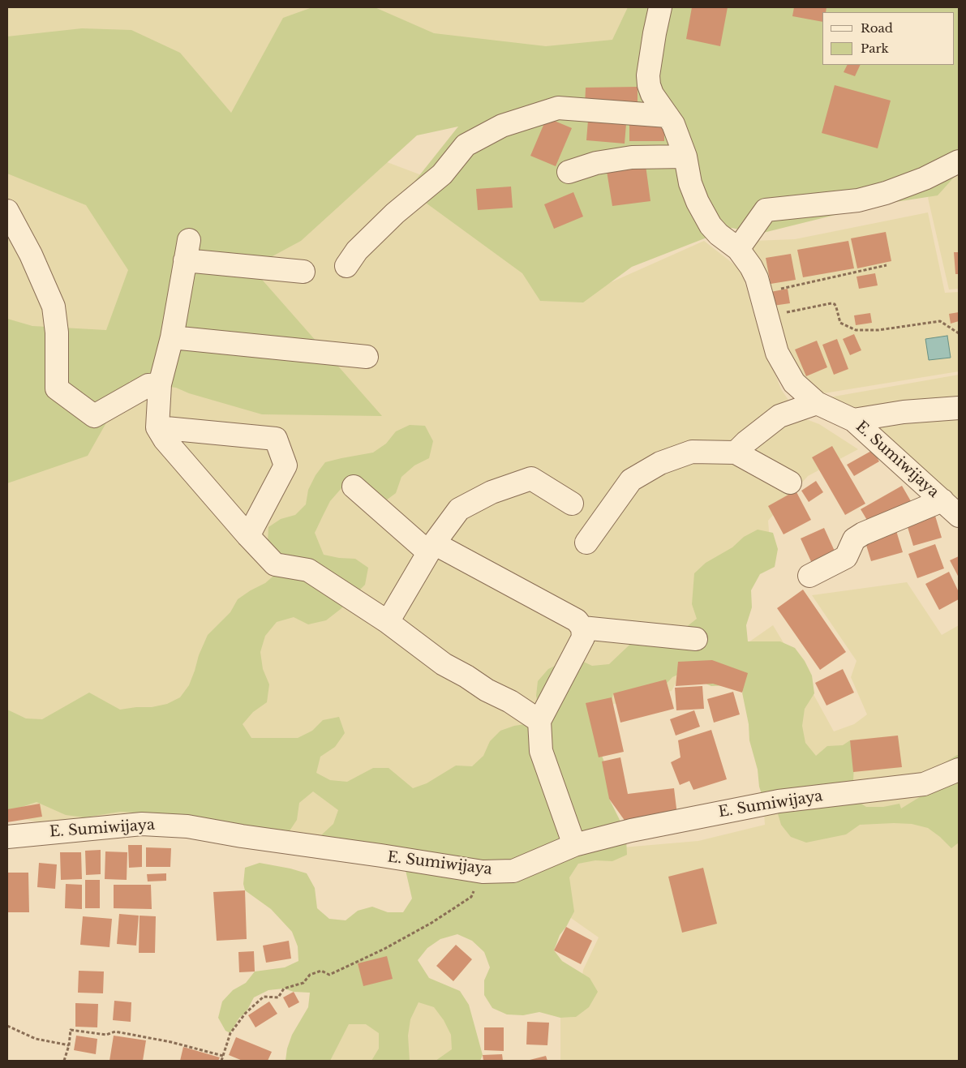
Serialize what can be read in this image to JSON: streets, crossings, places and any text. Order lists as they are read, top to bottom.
{
  "streets": {
    "street": ["E. Sumiwijaya"]
  },
  "legend": ["Road", "Park"]
}
